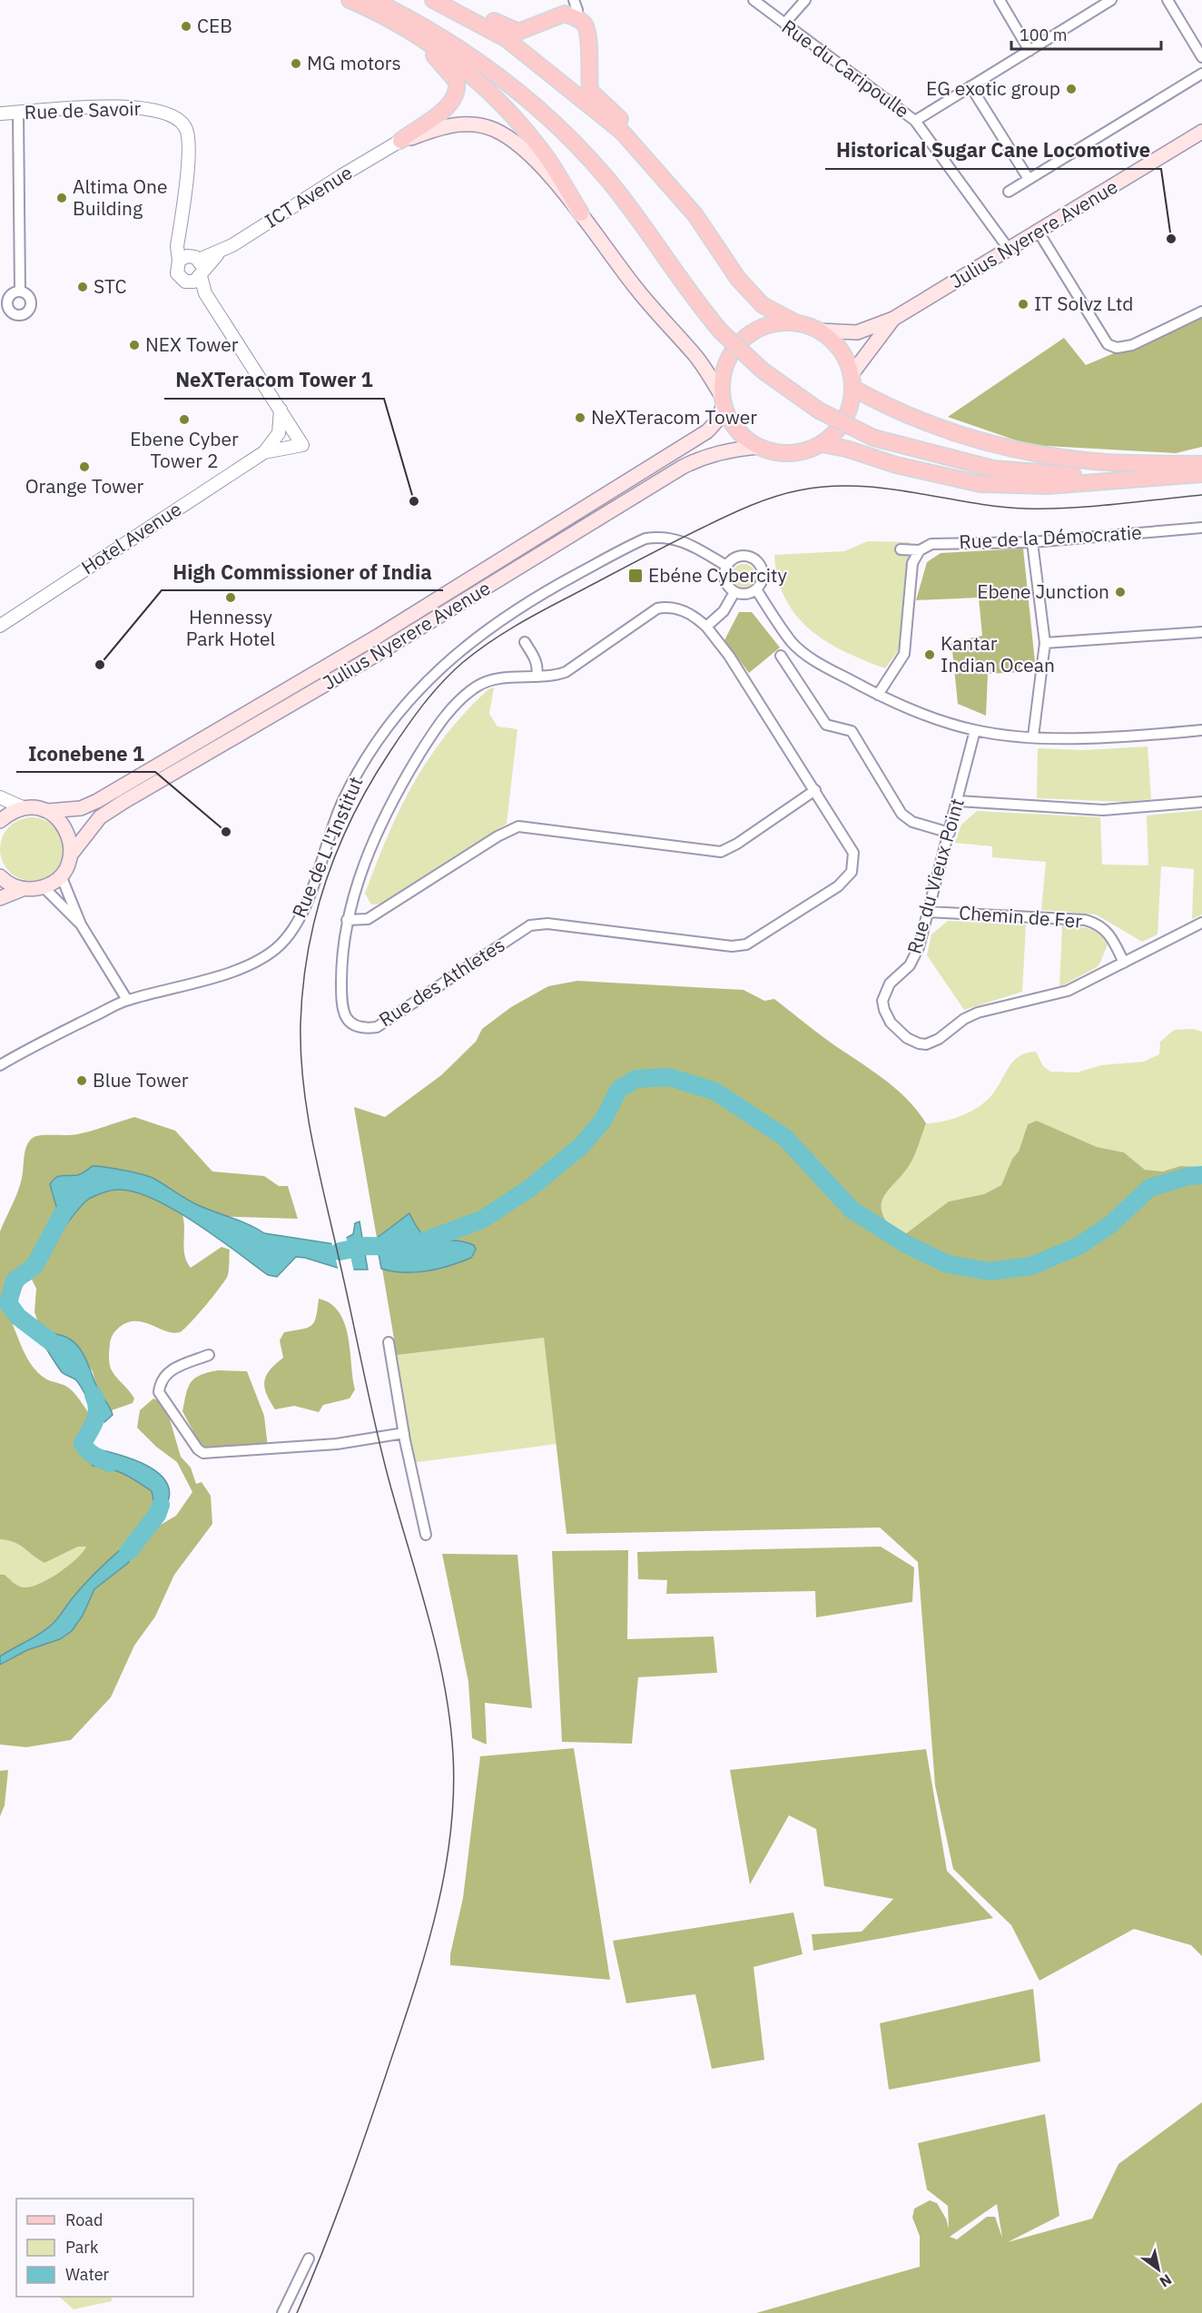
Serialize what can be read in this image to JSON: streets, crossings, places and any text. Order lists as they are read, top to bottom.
{
  "streets": {
    "main road": ["Julius Nyerere Avenue"],
    "street": [
      "Rue du Caripoulle",
      "Rue de Savoir",
      "ICT Avenue",
      "Rue de la Démocratie",
      "Hotel Avenue",
      "Rue de L l'Institut",
      "Rue du Vieux Point",
      "Chemin de Fer",
      "Rue des Athletes"
    ]
  },
  "crossings": [
    ["Rue du Caripoulle", "Julius Nyerere Avenue"],
    ["Rue de Savoir", "ICT Avenue"],
    ["Rue de Savoir", "Hotel Avenue"],
    ["Rue du Vieux Point", "Chemin de Fer"]
  ],
  "places": {
    "other": [
      "CEB",
      "MG motors",
      "EG exotic group",
      "Altima One Building",
      "Historical Sugar Cane Locomotive",
      "STC",
      "IT Solvz Ltd",
      "NEX Tower",
      "NeXTeracom Tower",
      "Ebene Cyber Tower 2",
      "Orange Tower",
      "NeXTeracom Tower 1",
      "Ebene Junction",
      "Hennessy Park Hotel",
      "Kantar Indian Ocean",
      "High Commissioner of India",
      "Iconebene 1",
      "Blue Tower"
    ],
    "transit": ["Ebéne Cybercity"]
  },
  "legend": ["Road", "Park", "Water"],
  "scale_bar": "100 m",
  "north": "bottom right"
}
